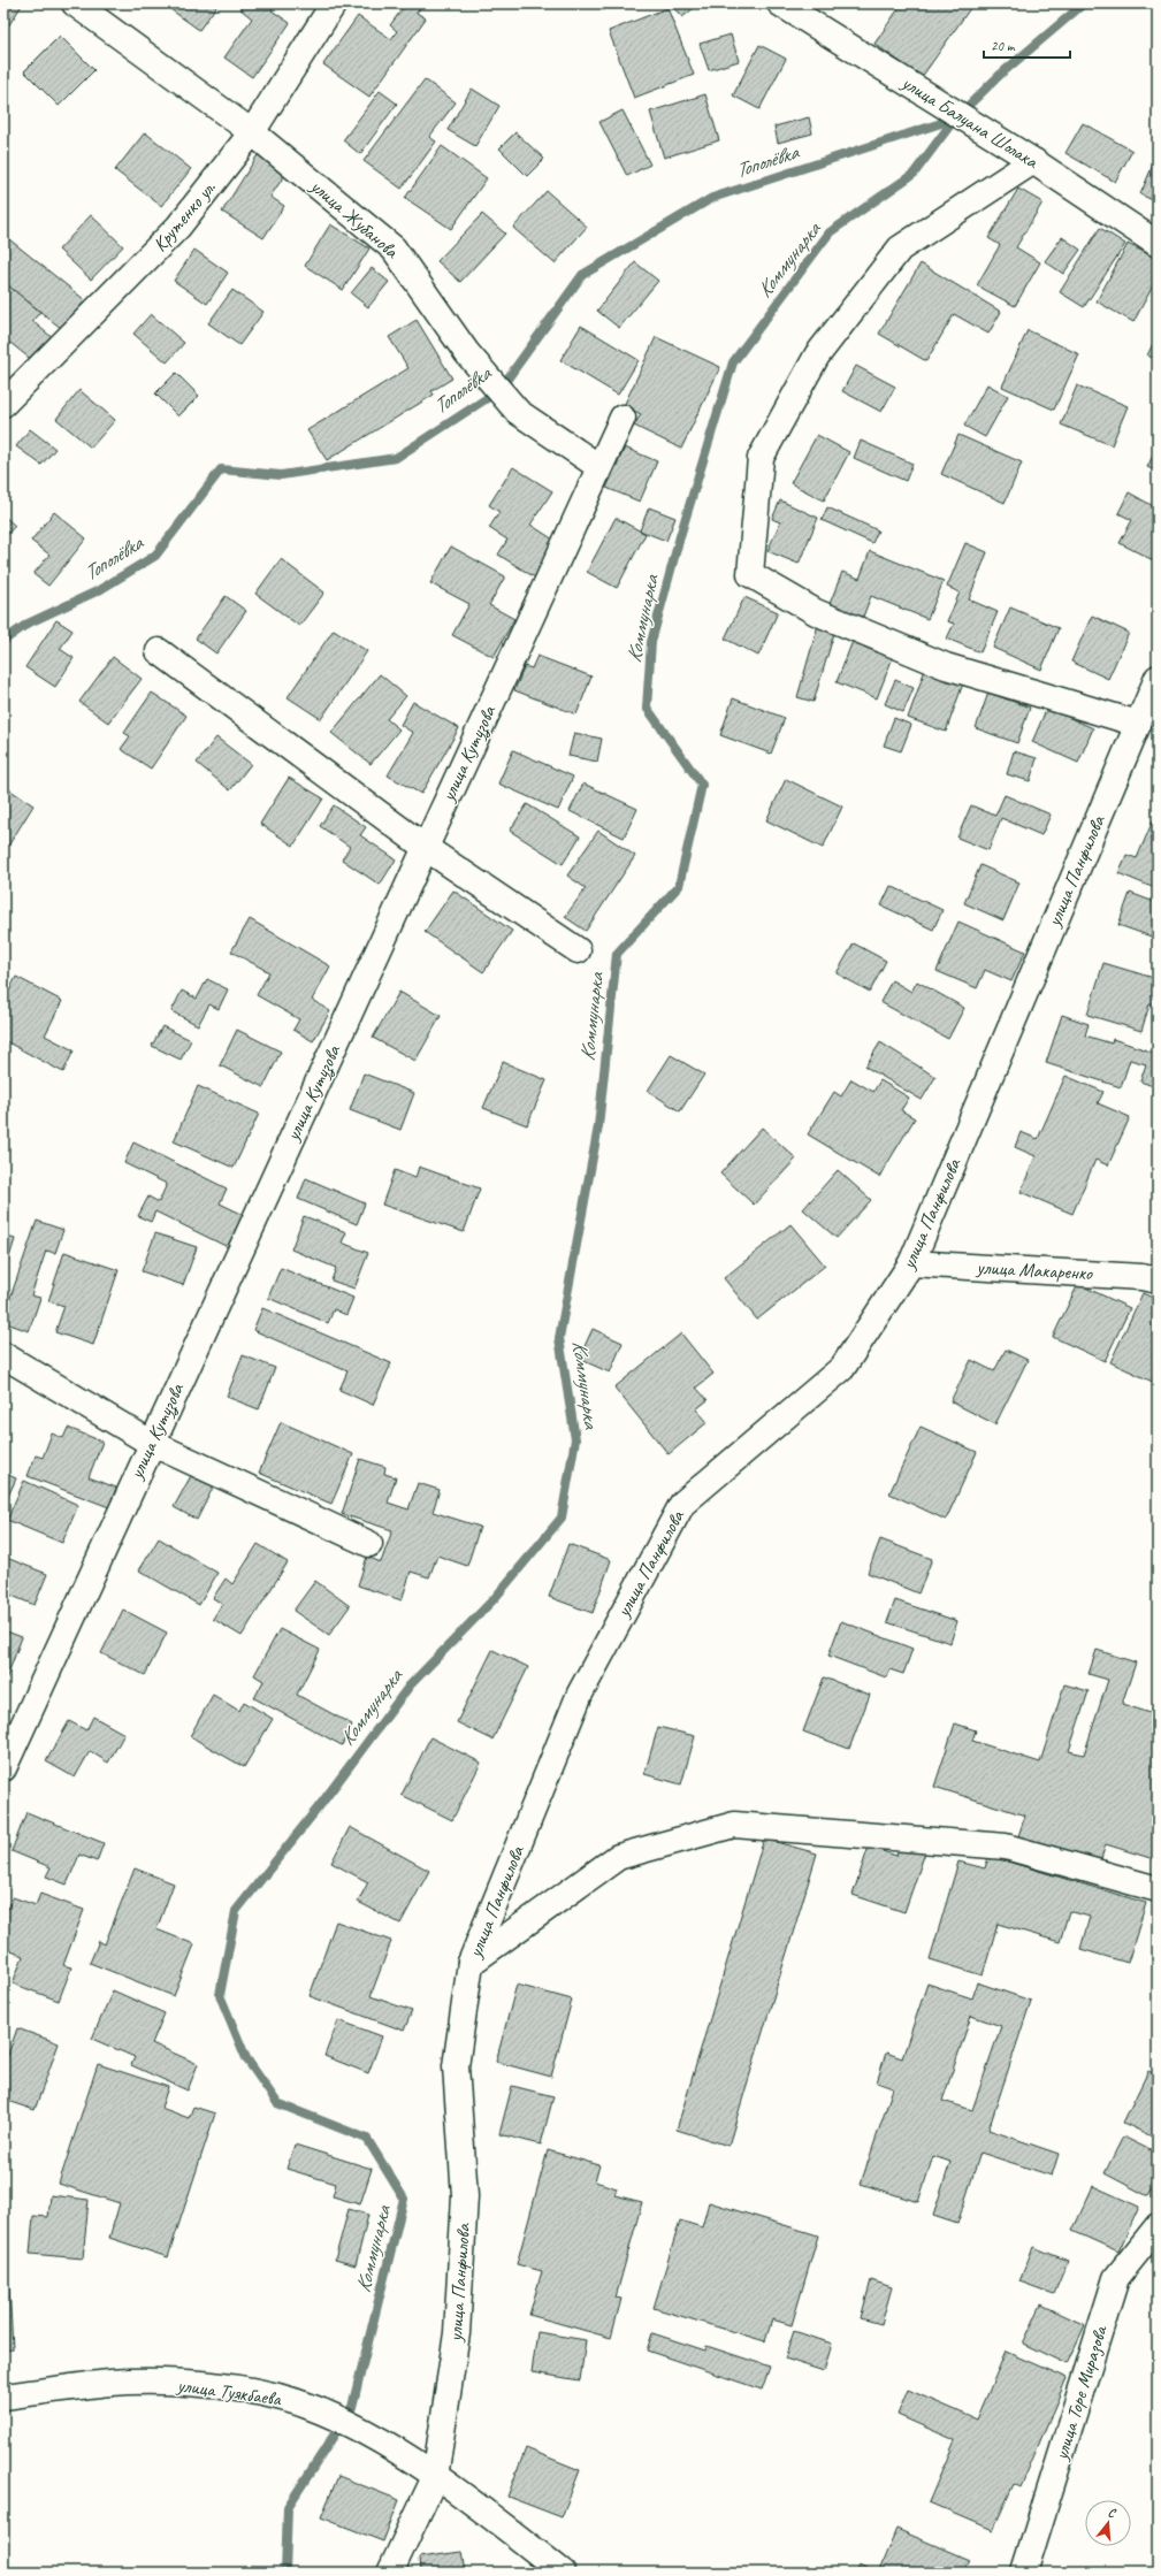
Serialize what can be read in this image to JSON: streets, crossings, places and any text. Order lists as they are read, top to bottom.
{
  "streets": {
    "street": [
      "улица Балуана Шолака",
      "Крутенко ул.",
      "улица Жубанова",
      "улица Кутузова",
      "улица Панфилова",
      "улица Макаренко",
      "улица Туякбаева",
      "улица Торе Миразова"
    ]
  },
  "crossings": [
    ["Крутенко ул.", "улица Жубанова"],
    ["улица Жубанова", "улица Кутузова"],
    ["улица Панфилова", "улица Макаренко"],
    ["улица Панфилова", "улица Туякбаева"]
  ],
  "water": ["Тополёвка", "Коммунарка"],
  "scale_bar": "20 m",
  "north": "top"
}
